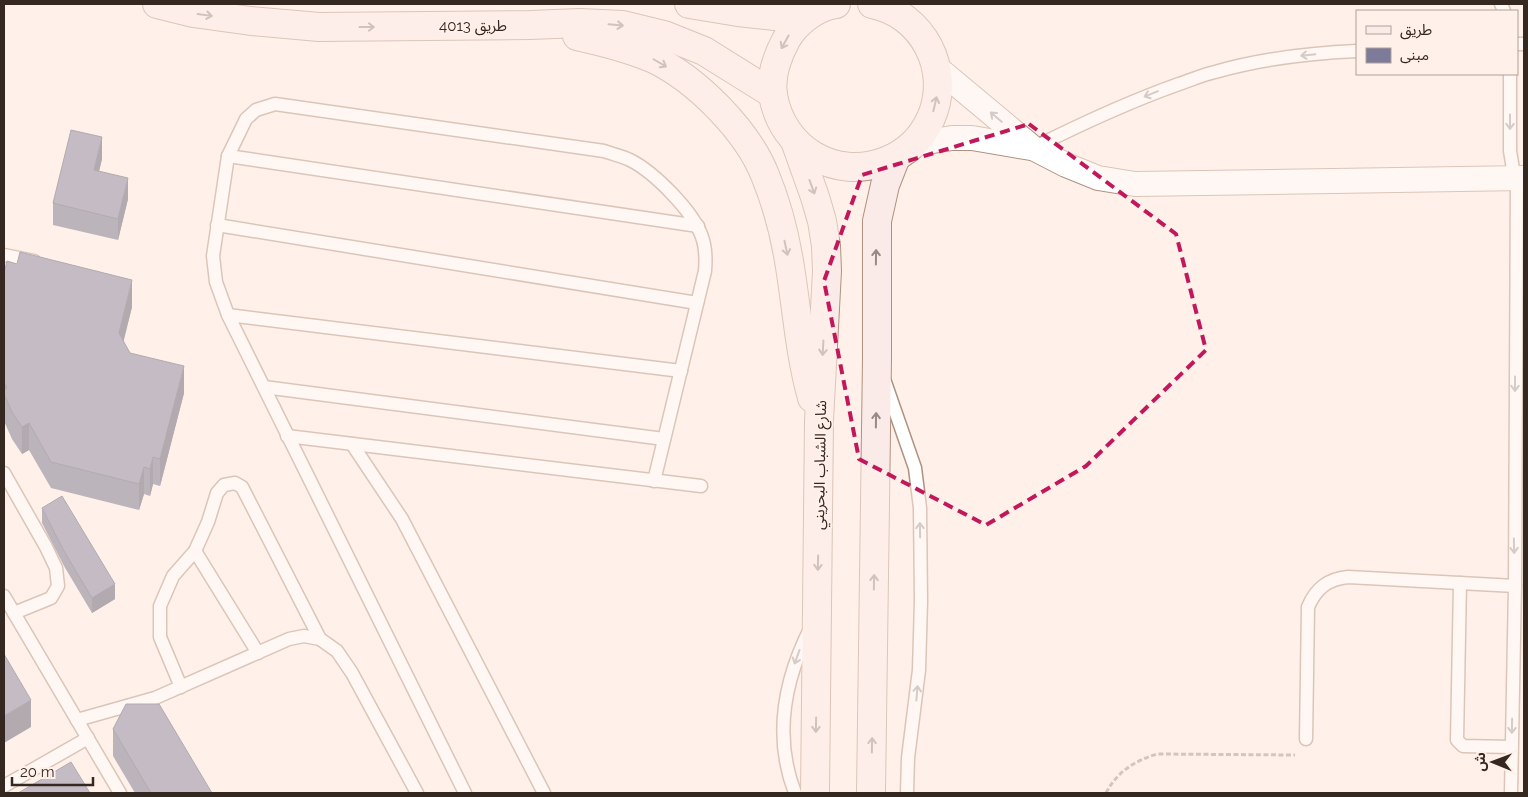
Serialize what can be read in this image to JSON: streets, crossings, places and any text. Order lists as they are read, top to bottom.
{
  "streets": {
    "street": ["طريق 4013", "شارع الشباب البحريني"]
  },
  "one_way": ["طريق 4013"],
  "legend": ["طريق", "مبنى"],
  "scale_bar": "20 m",
  "north": "left"
}
